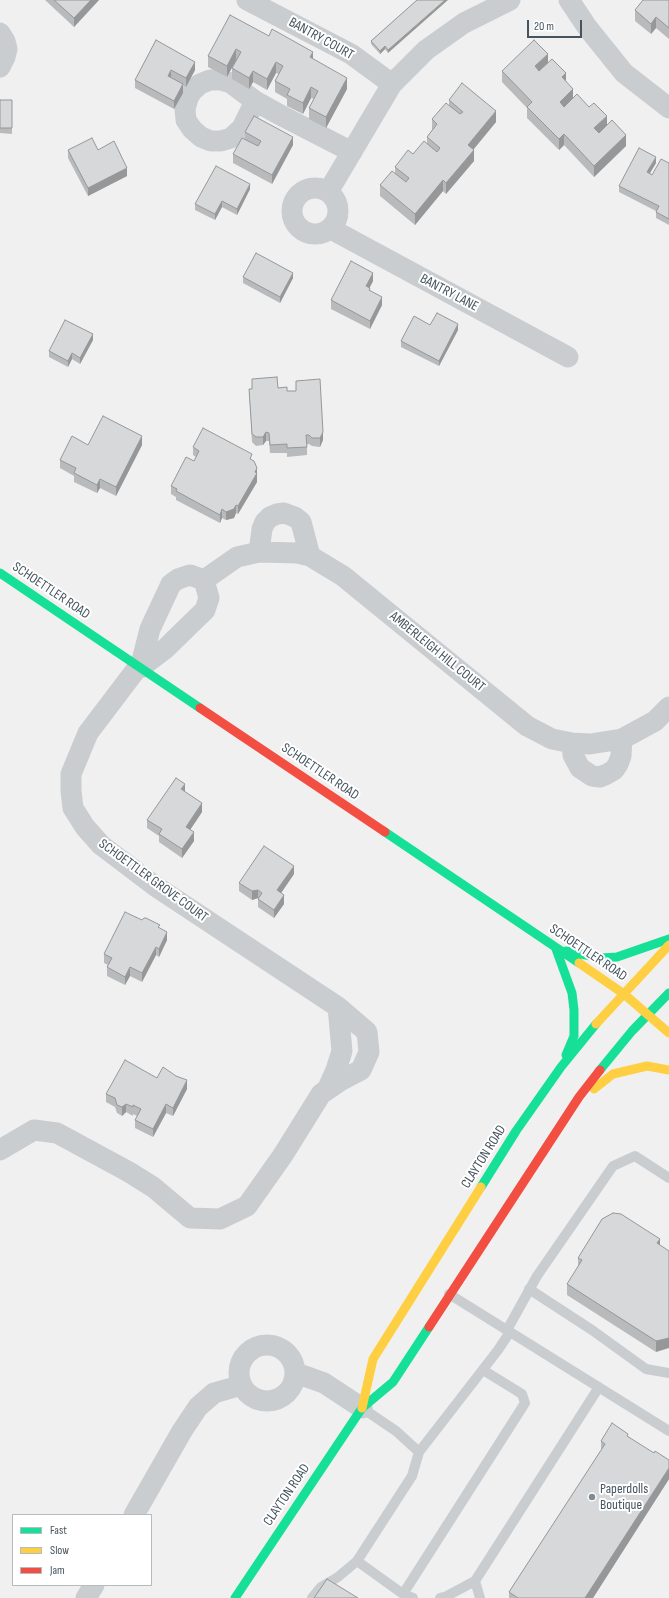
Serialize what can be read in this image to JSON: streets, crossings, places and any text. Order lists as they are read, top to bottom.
{
  "streets": {
    "main road": ["SCHOETTLER ROAD", "CLAYTON ROAD"],
    "street": [
      "BANTRY COURT",
      "BANTRY LANE",
      "AMBERLEIGH HILL COURT",
      "SCHOETTLER GROVE COURT"
    ]
  },
  "crossings": [
    ["SCHOETTLER ROAD", "SCHOETTLER GROVE COURT"],
    ["SCHOETTLER ROAD", "CLAYTON ROAD"]
  ],
  "places": ["Paperdolls Boutique"],
  "legend": ["Fast", "Slow", "Jam"],
  "scale_bar": "20 m"
}
